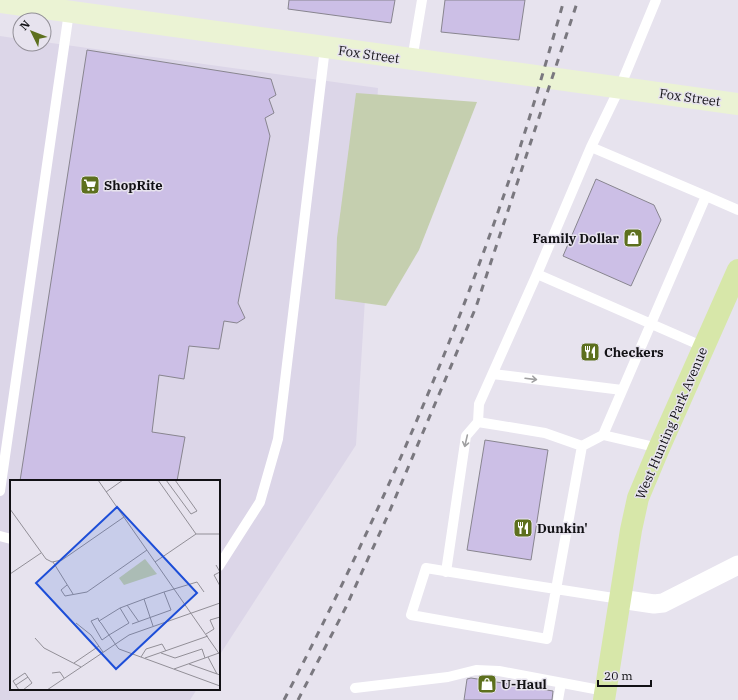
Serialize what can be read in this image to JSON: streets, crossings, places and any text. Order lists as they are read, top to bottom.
{
  "streets": {
    "main road": ["West Hunting Park Avenue"],
    "street": ["Fox Street"]
  },
  "places": {
    "supermarket": ["ShopRite"],
    "shop": ["Family Dollar", "U-Haul"],
    "restaurant": ["Checkers", "Dunkin'"]
  },
  "scale_bar": "20 m",
  "north": "top left"
}
